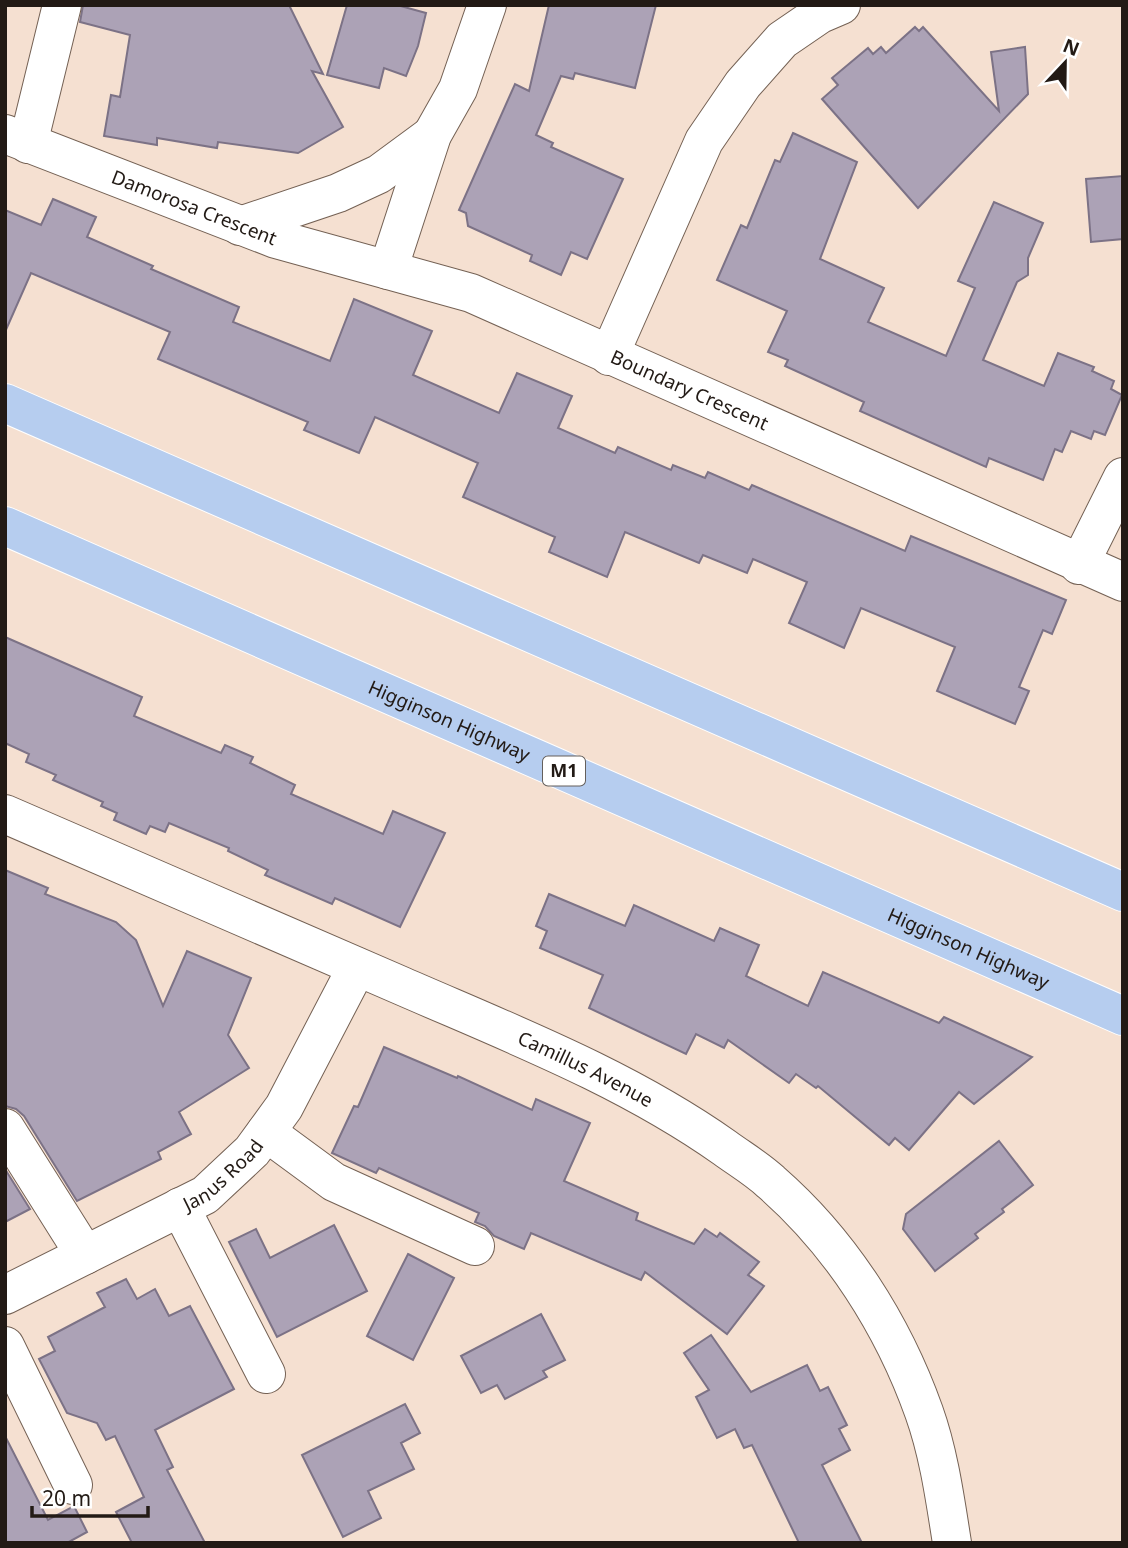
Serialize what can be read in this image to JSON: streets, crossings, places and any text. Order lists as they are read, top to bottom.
{
  "streets": {
    "highway": ["Higginson Highway", "M1"],
    "street": [
      "Damorosa Crescent",
      "Boundary Crescent",
      "Camillus Avenue",
      "Janus Road"
    ]
  },
  "crossings": [
    ["Damorosa Crescent", "Boundary Crescent"],
    ["Camillus Avenue", "Janus Road"]
  ],
  "scale_bar": "20 m",
  "north": "top"
}
